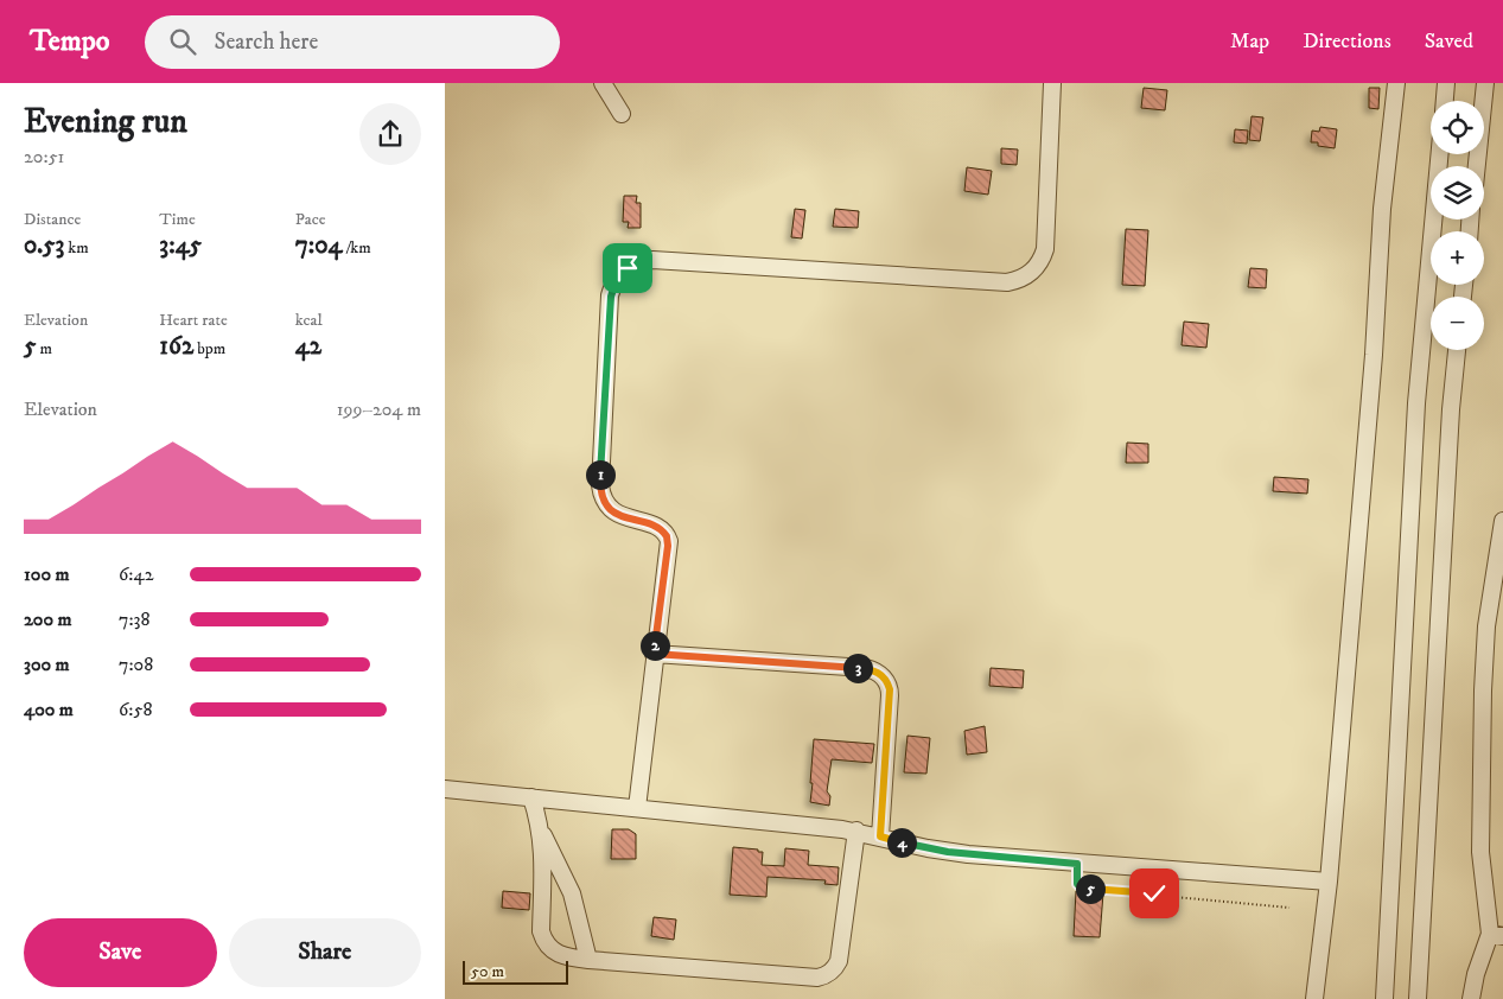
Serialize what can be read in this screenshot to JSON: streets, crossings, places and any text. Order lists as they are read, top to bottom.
{
  "scale_bar": "50 m",
  "page": {
    "header": "Tempo",
    "search": "Search here",
    "nav": ["Map", "Directions", "Saved"],
    "heading": ["Evening run", "20:51"],
    "map_buttons": ["+", "−"],
    "stats": [
      ["Distance", "0.53 km"],
      ["Time", "3:45"],
      ["Pace", "7:04 /km"],
      ["Elevation", "5 m"],
      ["Heart rate", "162 bpm"],
      ["kcal", "42"]
    ],
    "chart": ["Elevation", "199–204 m"],
    "pins": [
      "1",
      "2",
      "3",
      "4",
      "5"
    ],
    "list": [
      {
        "name": "100 m",
        "note": "6:42"
      },
      {
        "name": "200 m",
        "note": "7:38"
      },
      {
        "name": "300 m",
        "note": "7:08"
      },
      {
        "name": "400 m",
        "note": "6:58"
      }
    ],
    "buttons": ["Save", "Share"],
    "scale": "50 m"
  }
}
